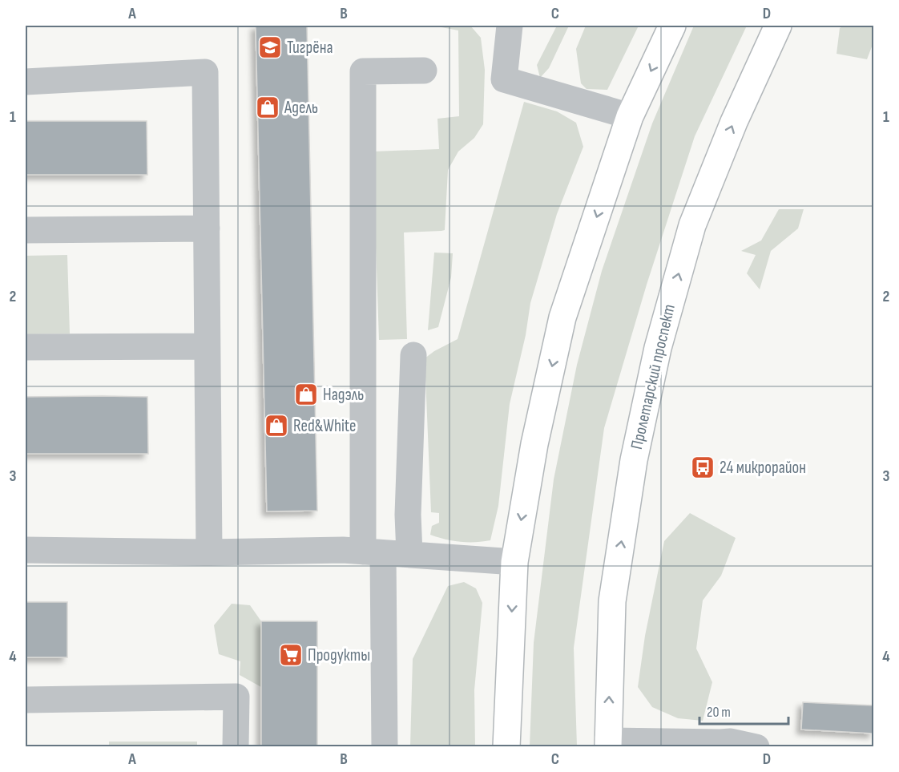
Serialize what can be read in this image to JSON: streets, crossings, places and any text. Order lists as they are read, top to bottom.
{
  "streets": {
    "main road": ["Пролетарский проспект"]
  },
  "places": {
    "school or university": ["Тигрёна"],
    "shop": ["Адель", "Надэль", "Red&White"],
    "bus stop": ["24 микрорайон"],
    "supermarket": ["Продукты"]
  },
  "scale_bar": "20 m",
  "grid": {
    "columns": [
      "A",
      "B",
      "C",
      "D"
    ],
    "rows": [
      "1",
      "2",
      "3",
      "4"
    ]
  }
}
